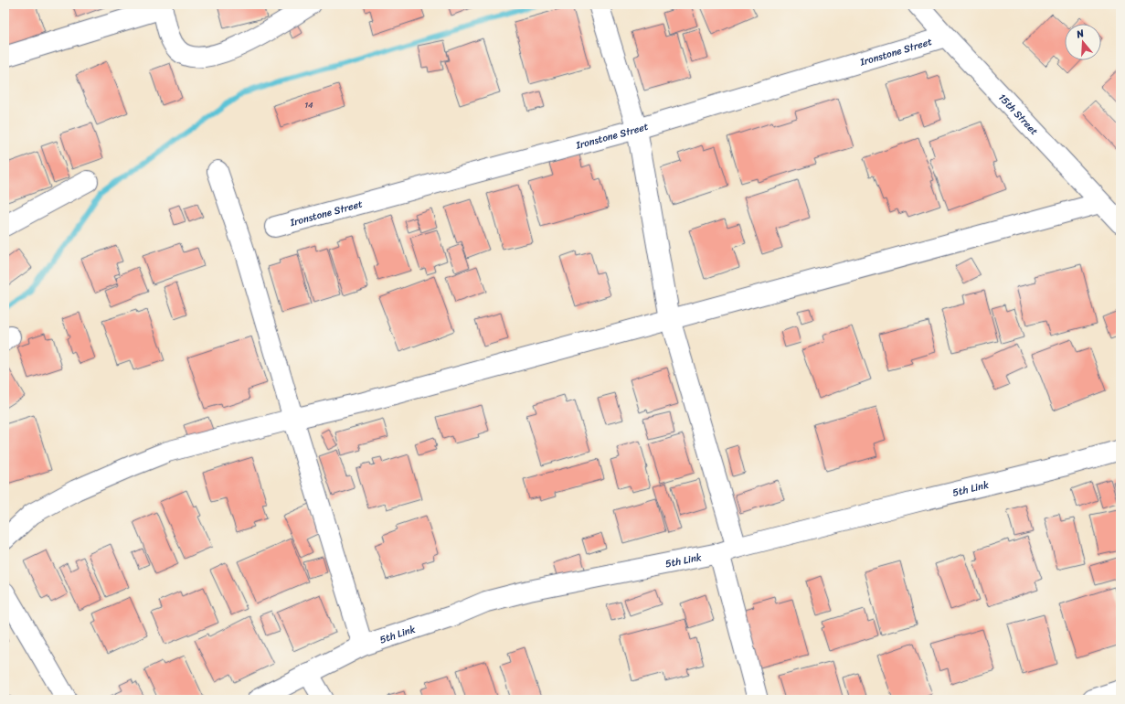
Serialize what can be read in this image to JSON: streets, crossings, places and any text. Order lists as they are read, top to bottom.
{
  "streets": {
    "street": ["Ironstone Street", "15th Street", "5th Link"]
  },
  "crossings": [
    ["Ironstone Street", "15th Street"]
  ],
  "house_numbers": ["14"],
  "north": "top"
}
